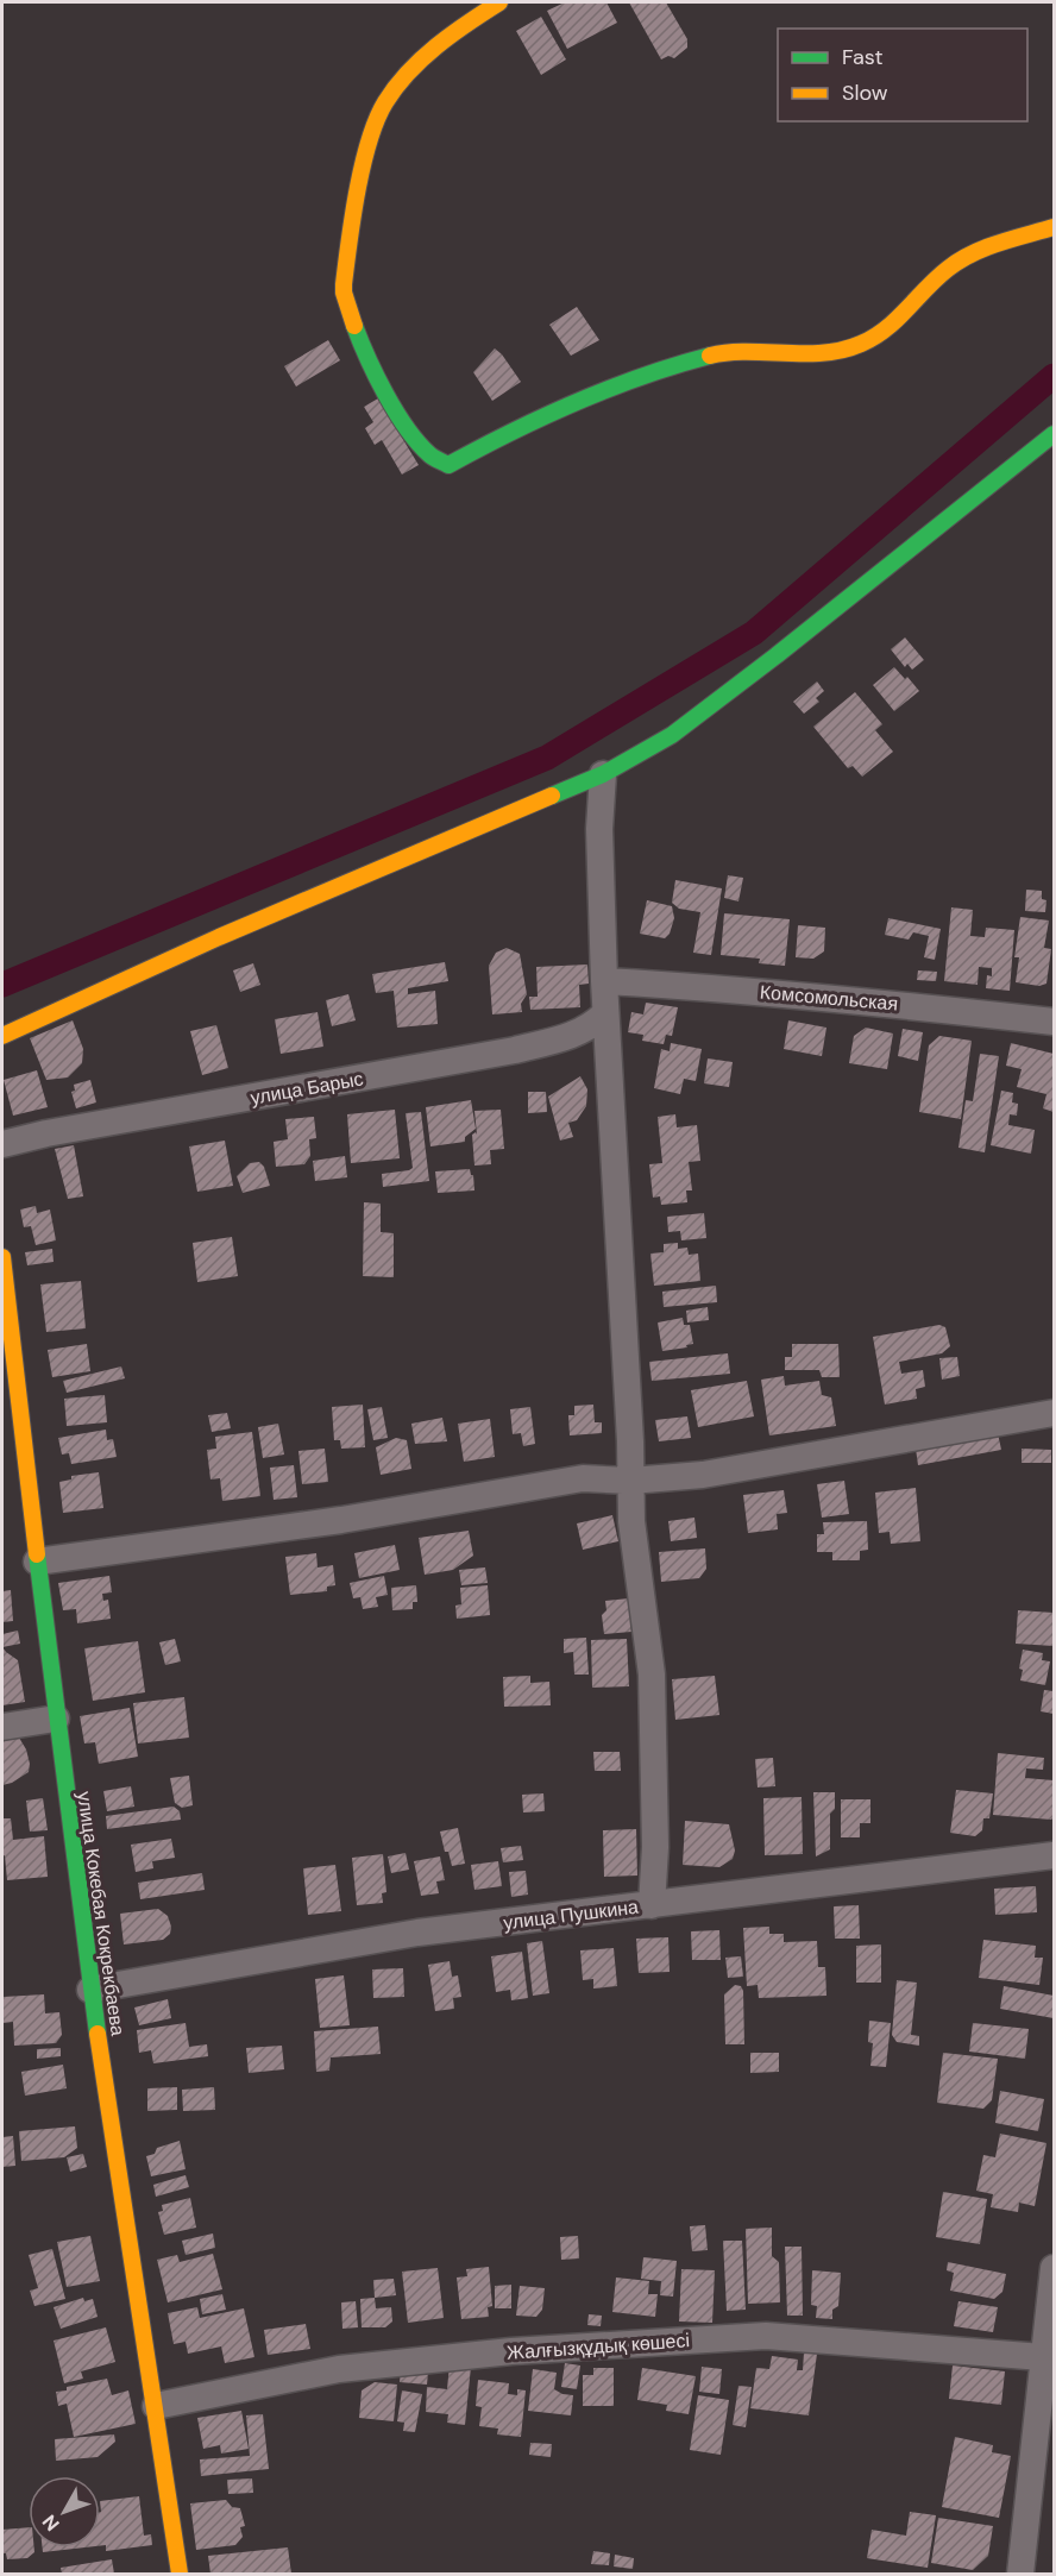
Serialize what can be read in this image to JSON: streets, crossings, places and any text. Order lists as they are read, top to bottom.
{
  "streets": {
    "street": [
      "Комсомольская",
      "улица Барыс",
      "улица Кокебая Кокрекбаева",
      "улица Пушкина",
      "Жалғызқұдық көшесі"
    ]
  },
  "crossings": [
    ["улица Кокебая Кокрекбаева", "улица Пушкина"],
    ["улица Кокебая Кокрекбаева", "Жалғызқұдық көшесі"]
  ],
  "legend": ["Fast", "Slow"],
  "north": "bottom left"
}
